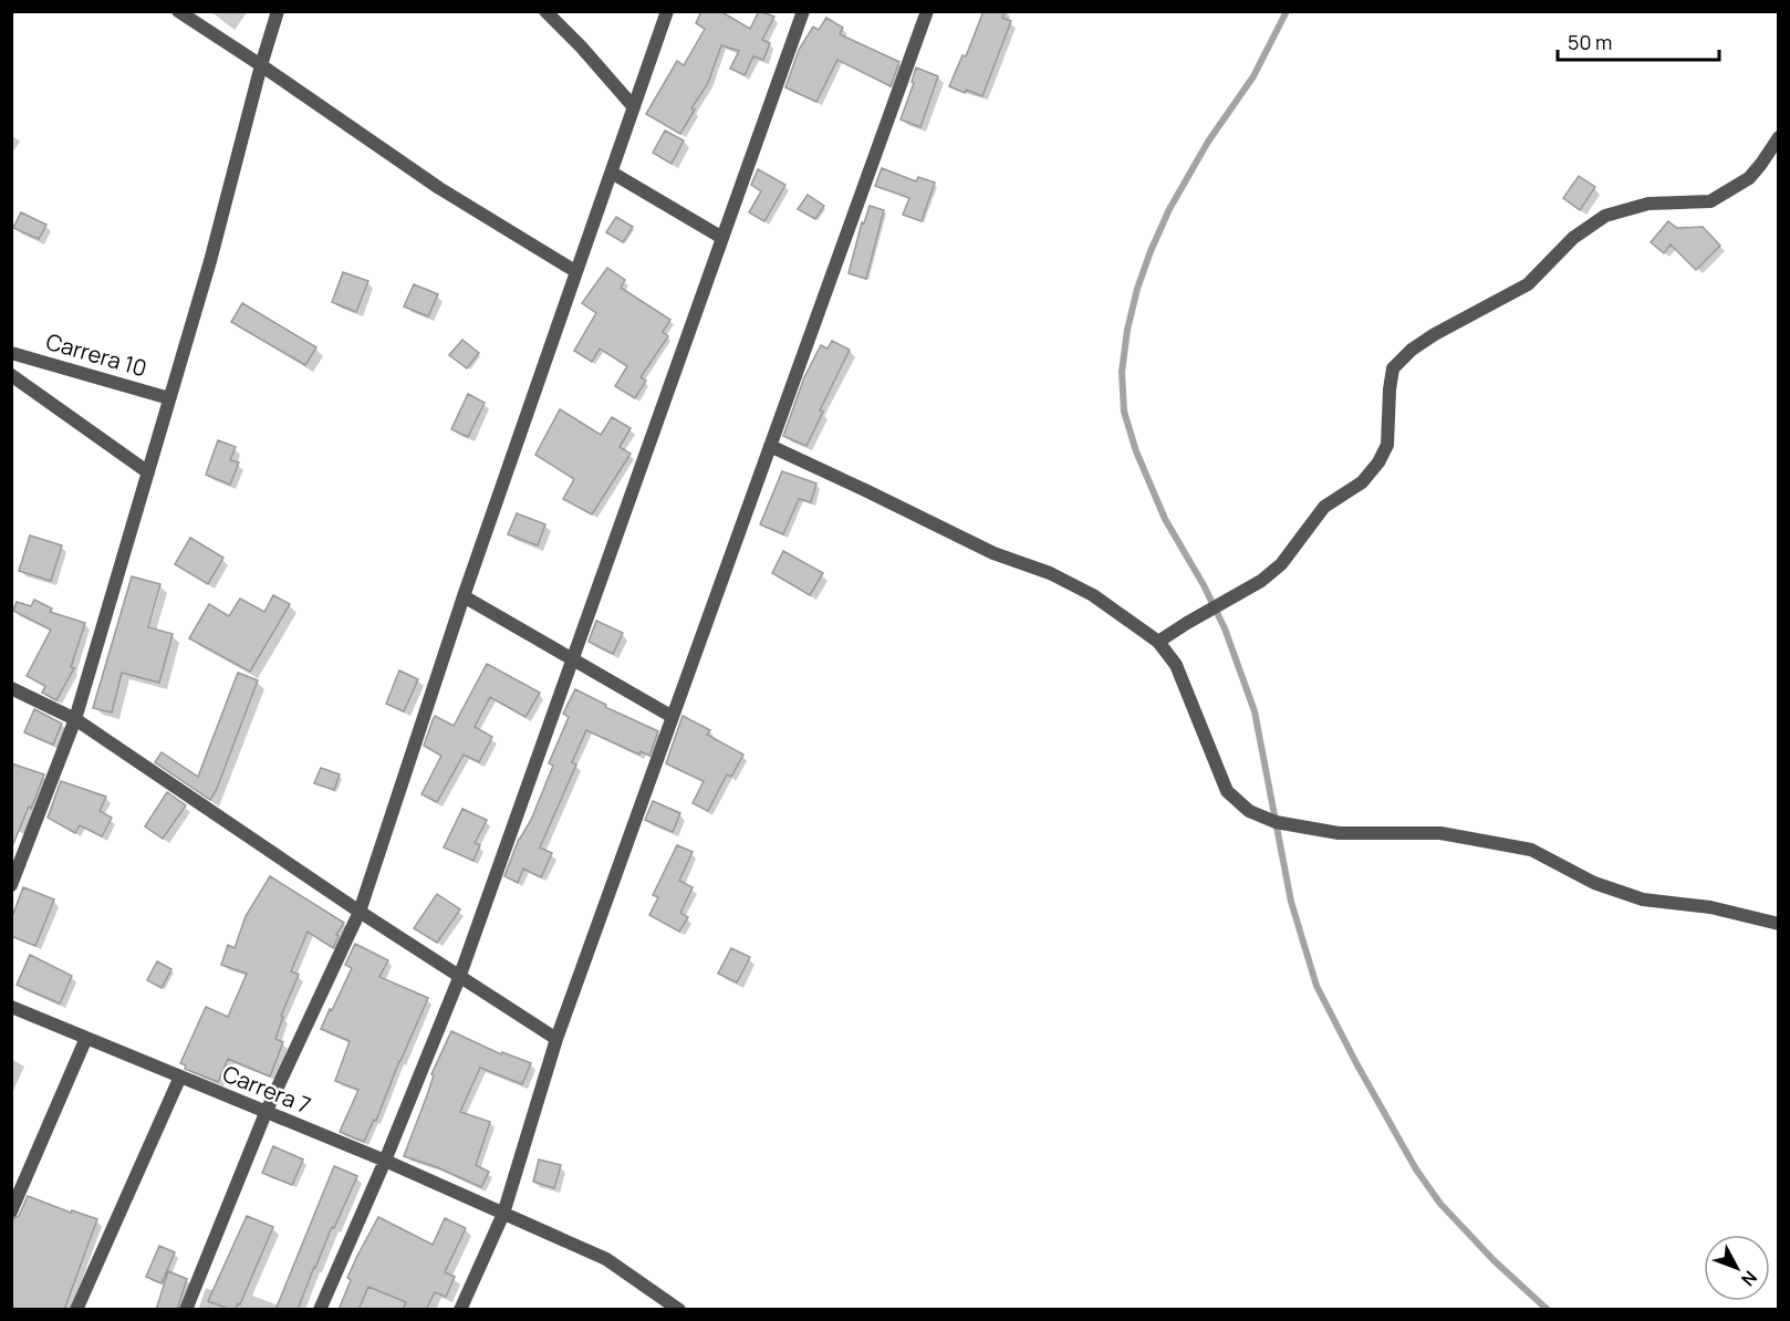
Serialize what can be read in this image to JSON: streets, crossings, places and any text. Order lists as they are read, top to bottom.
{
  "streets": {
    "street": ["Carrera 10", "Carrera 7"]
  },
  "scale_bar": "50 m",
  "north": "bottom right"
}
